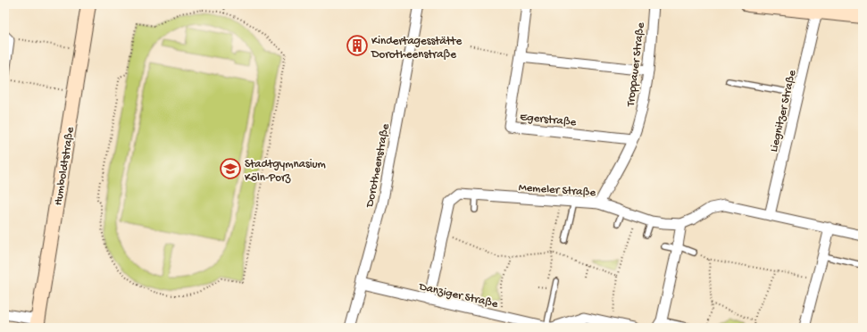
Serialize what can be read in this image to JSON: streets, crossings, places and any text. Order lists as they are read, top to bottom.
{
  "streets": {
    "street": [
      "Troppauer Straße",
      "Liegnitzer Straße",
      "Egerstraße",
      "Dorotheenstraße",
      "Humboldtstraße",
      "Memeler Straße",
      "Danziger Straße"
    ]
  },
  "crossings": [
    ["Troppauer Straße", "Egerstraße"],
    ["Troppauer Straße", "Memeler Straße"],
    ["Dorotheenstraße", "Danziger Straße"],
    ["Memeler Straße", "Danziger Straße"]
  ],
  "places": {
    "building": ["Kindertagesstätte Dorotheenstraße"],
    "school or university": ["Stadtgymnasium Köln-Porz"]
  }
}
